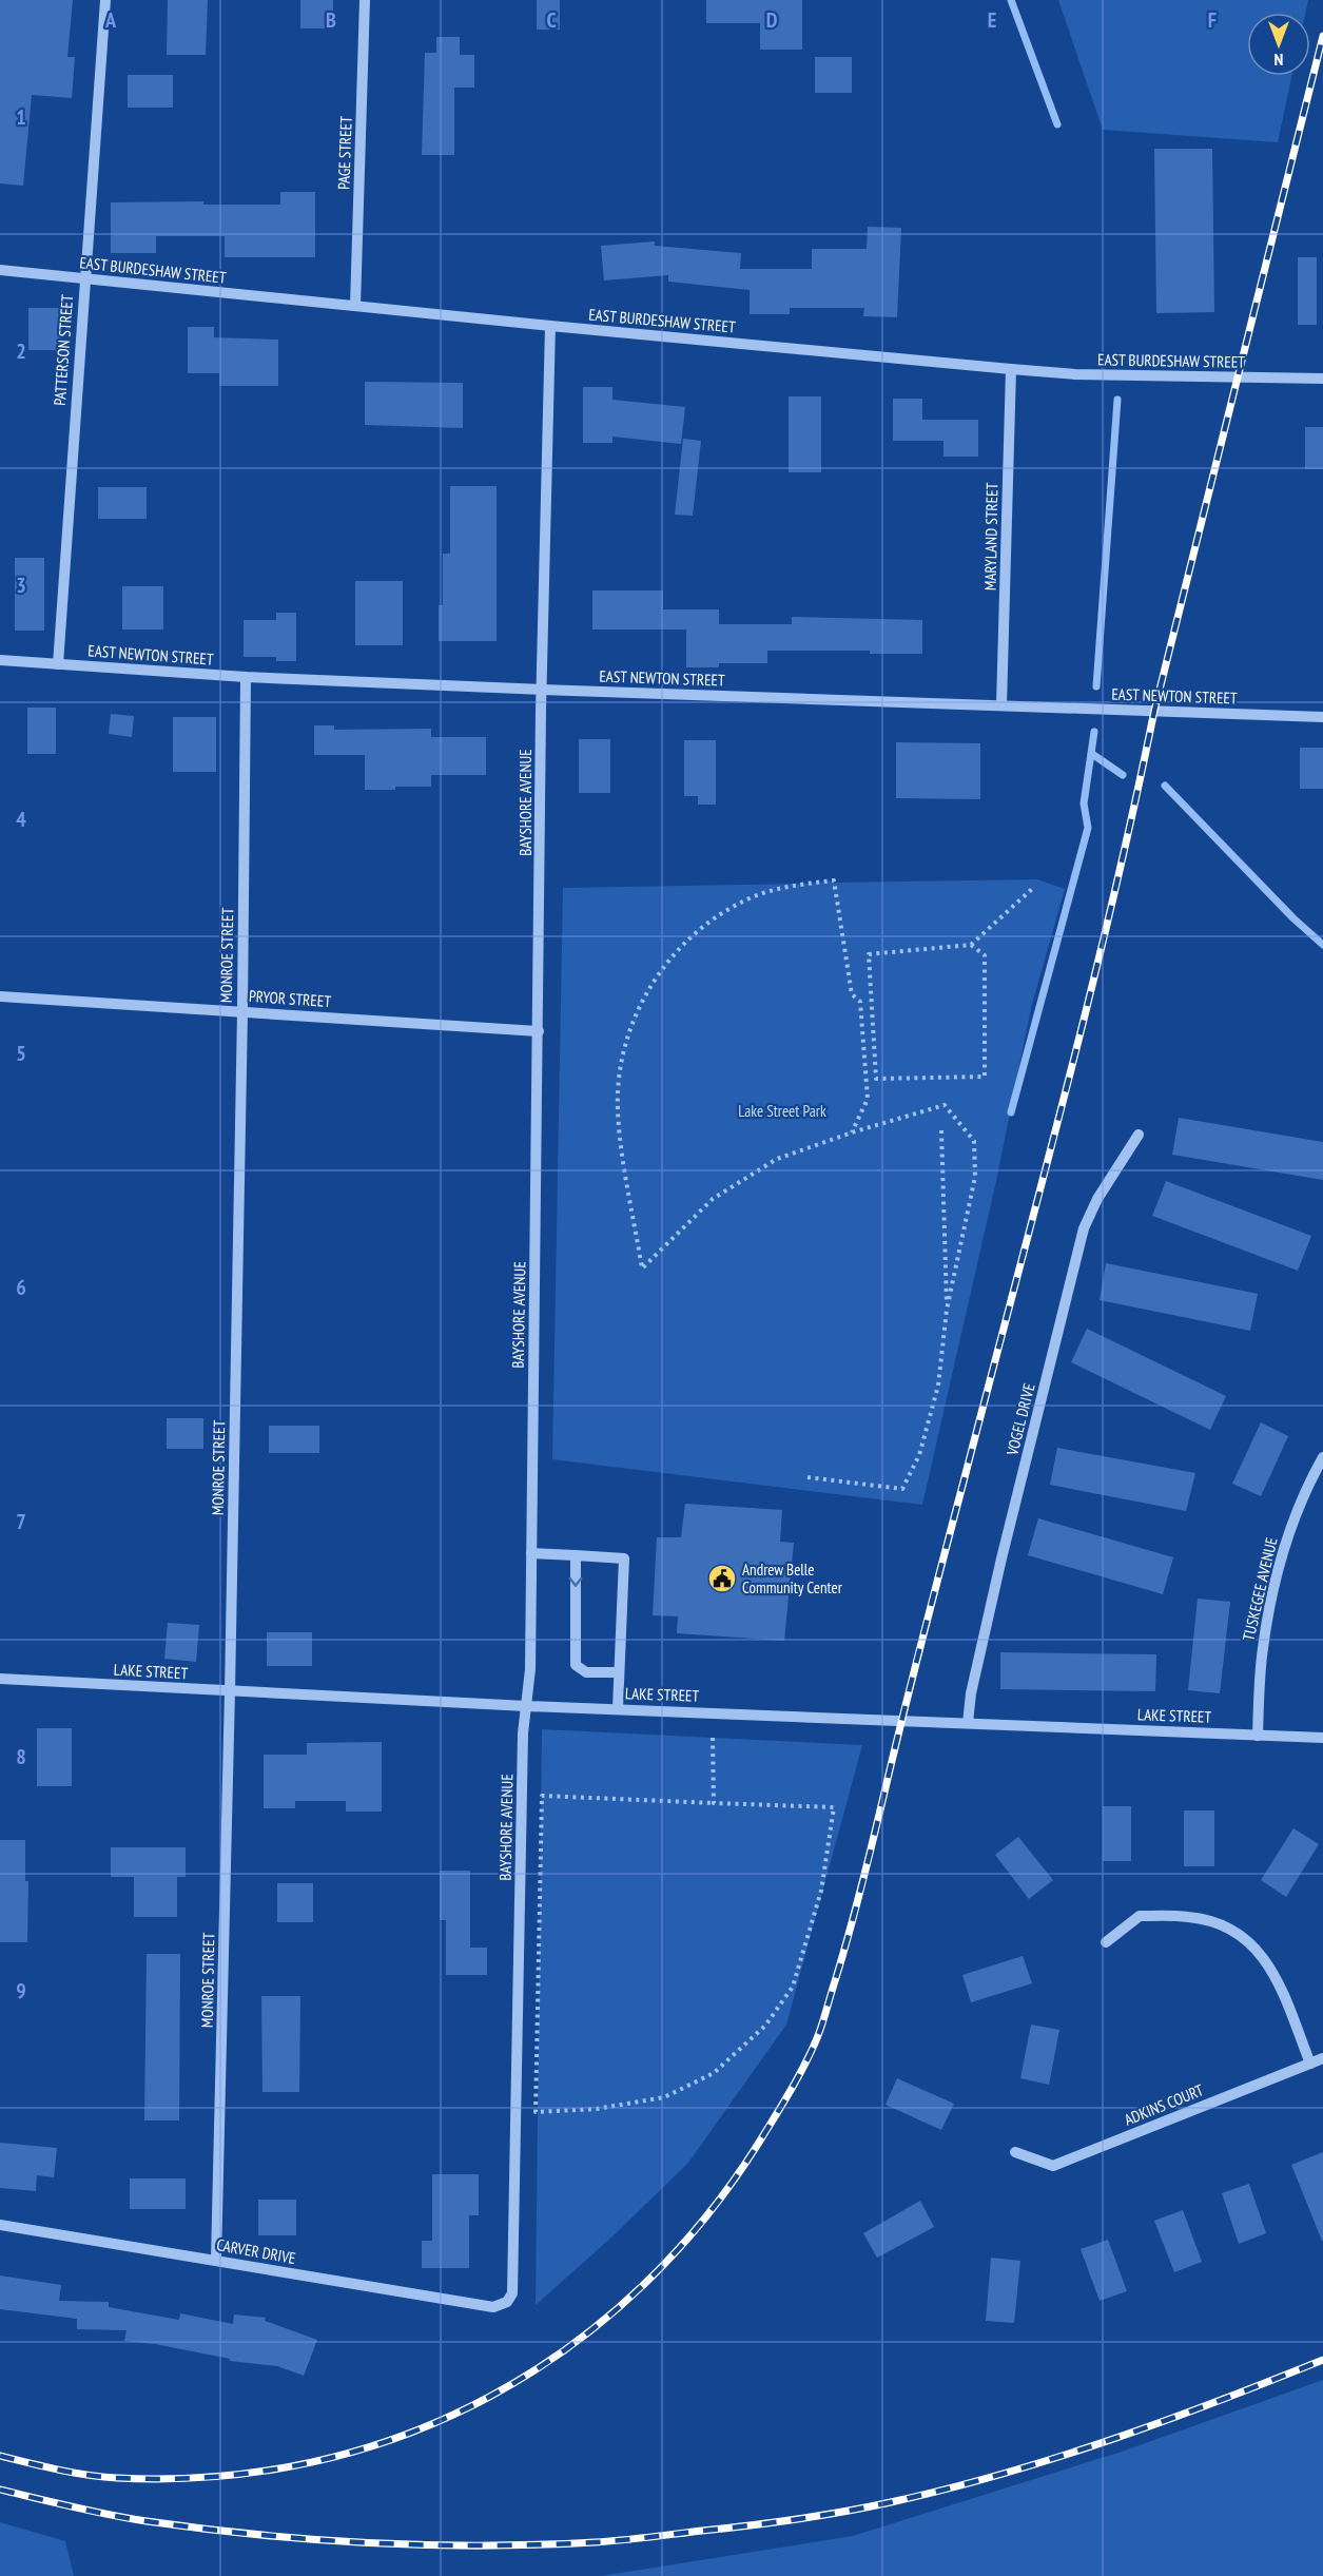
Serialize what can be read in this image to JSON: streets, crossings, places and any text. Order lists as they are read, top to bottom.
{
  "streets": {
    "street": [
      "PAGE STREET",
      "EAST BURDESHAW STREET",
      "PATTERSON STREET",
      "MARYLAND STREET",
      "EAST NEWTON STREET",
      "BAYSHORE AVENUE",
      "MONROE STREET",
      "PRYOR STREET",
      "VOGEL DRIVE",
      "TUSKEGEE AVENUE",
      "LAKE STREET",
      "ADKINS COURT",
      "CARVER DRIVE"
    ]
  },
  "crossings": [
    ["PAGE STREET", "EAST BURDESHAW STREET"],
    ["EAST BURDESHAW STREET", "PATTERSON STREET"],
    ["EAST BURDESHAW STREET", "MARYLAND STREET"],
    ["EAST BURDESHAW STREET", "BAYSHORE AVENUE"],
    ["PATTERSON STREET", "EAST NEWTON STREET"],
    ["MARYLAND STREET", "EAST NEWTON STREET"],
    ["EAST NEWTON STREET", "BAYSHORE AVENUE"],
    ["EAST NEWTON STREET", "MONROE STREET"],
    ["BAYSHORE AVENUE", "PRYOR STREET"],
    ["BAYSHORE AVENUE", "LAKE STREET"],
    ["BAYSHORE AVENUE", "CARVER DRIVE"],
    ["MONROE STREET", "PRYOR STREET"],
    ["MONROE STREET", "LAKE STREET"],
    ["MONROE STREET", "CARVER DRIVE"],
    ["VOGEL DRIVE", "LAKE STREET"],
    ["TUSKEGEE AVENUE", "LAKE STREET"]
  ],
  "parks": ["Lake Street Park"],
  "places": {
    "public building": ["Andrew Belle Community Center"]
  },
  "north": "bottom",
  "grid": {
    "columns": [
      "A",
      "B",
      "C",
      "D",
      "E",
      "F"
    ],
    "rows": [
      "1",
      "2",
      "3",
      "4",
      "5",
      "6",
      "7",
      "8",
      "9"
    ]
  }
}
